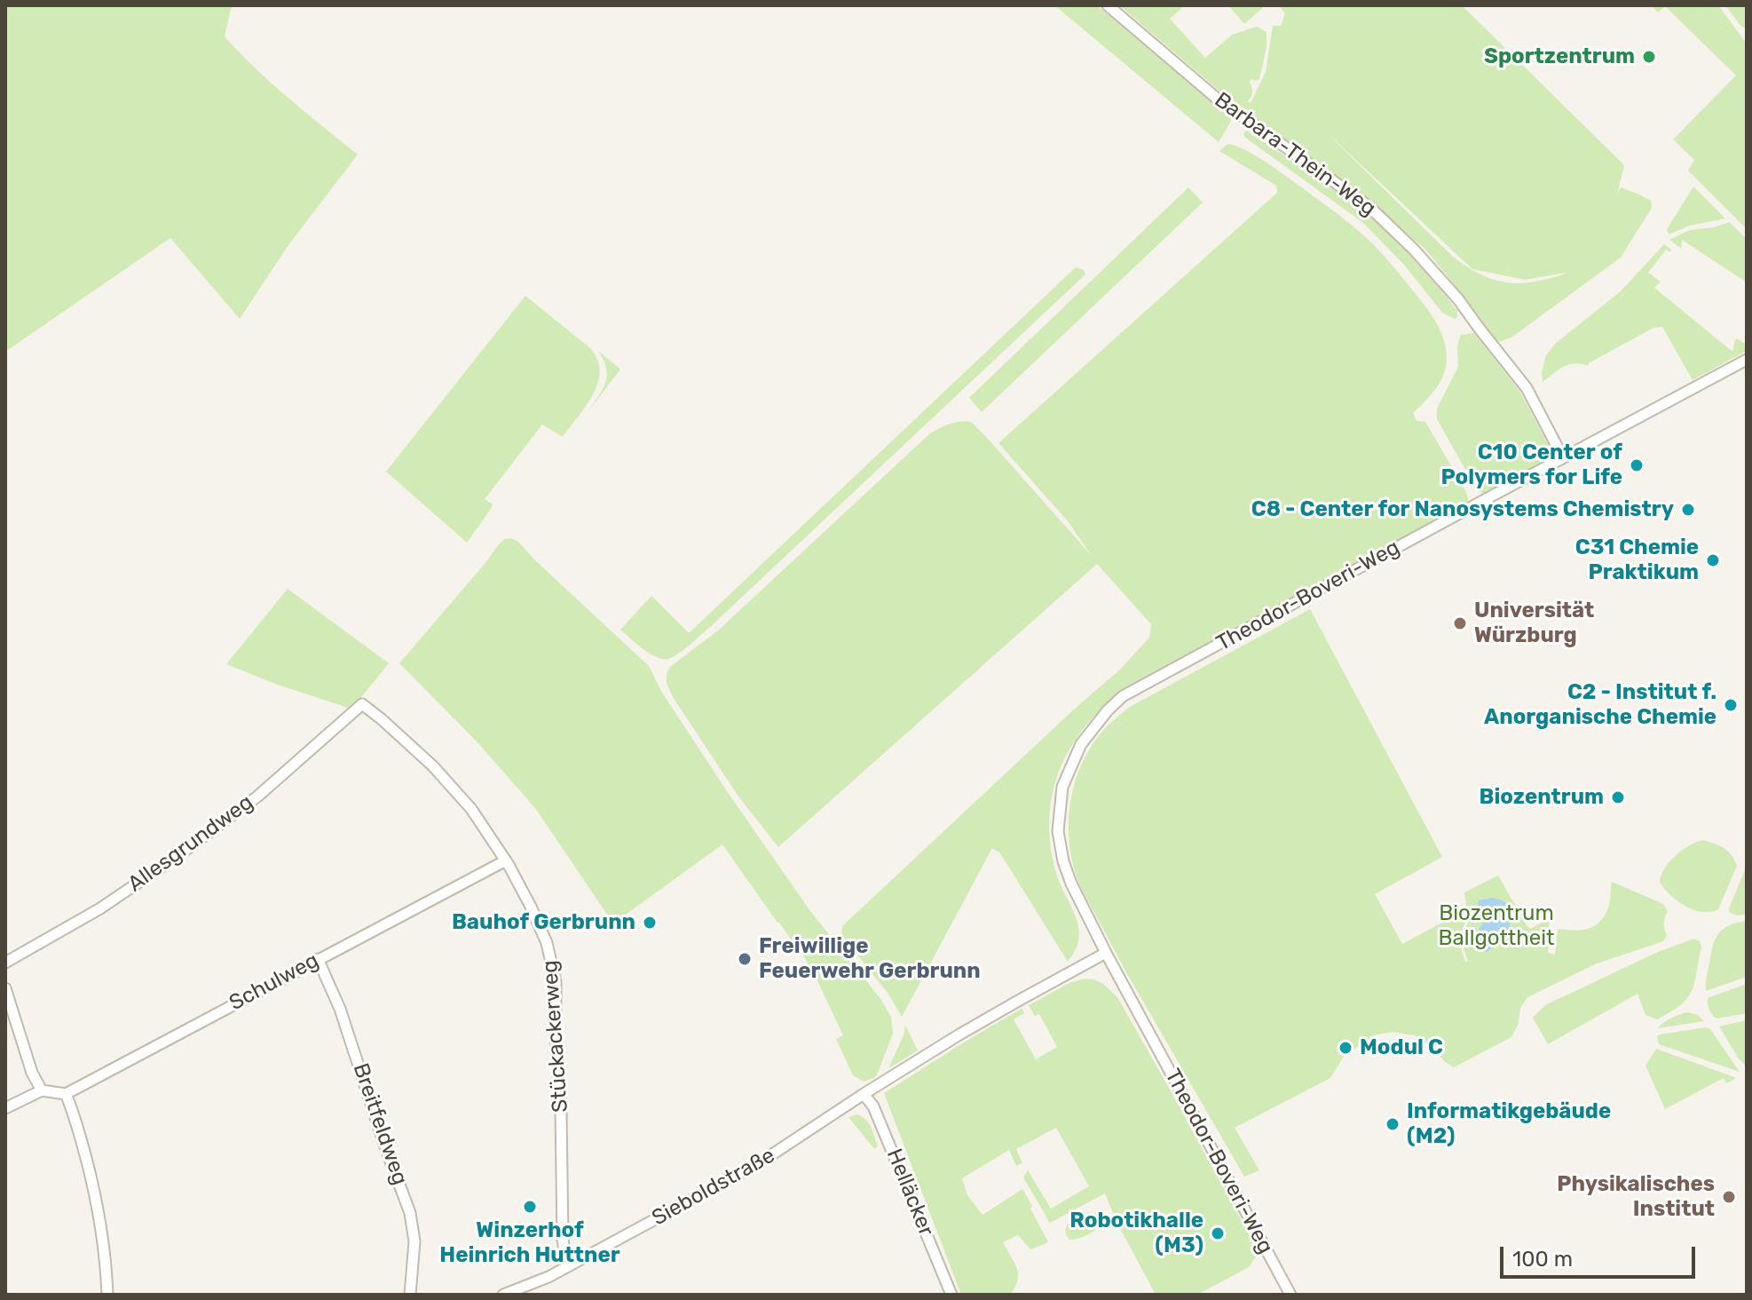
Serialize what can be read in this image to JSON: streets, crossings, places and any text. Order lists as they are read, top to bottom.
{
  "streets": {
    "street": [
      "Barbara-Thein-Weg",
      "Theodor-Boveri-Weg",
      "Allesgrundweg",
      "Schulweg",
      "Stückackerweg",
      "Breitfeldweg",
      "Sieboldstraße",
      "Helläcker"
    ]
  },
  "crossings": [
    ["Barbara-Thein-Weg", "Theodor-Boveri-Weg"],
    ["Theodor-Boveri-Weg", "Sieboldstraße"],
    ["Allesgrundweg", "Stückackerweg"],
    ["Schulweg", "Stückackerweg"],
    ["Schulweg", "Breitfeldweg"],
    ["Stückackerweg", "Sieboldstraße"],
    ["Sieboldstraße", "Helläcker"]
  ],
  "parks": ["Biozentrum Ballgottheit"],
  "places": [
    "Sportzentrum",
    "C10 Center of Polymers for Life",
    "C8 - Center for Nanosystems Chemistry",
    "C31 Chemie Praktikum",
    "Universität Würzburg",
    "C2 - Institut f. Anorganische Chemie",
    "Biozentrum",
    "Bauhof Gerbrunn",
    "Freiwillige Feuerwehr Gerbrunn",
    "Modul C",
    "Informatikgebäude (M2)",
    "Physikalisches Institut",
    "Winzerhof Heinrich Huttner",
    "Robotikhalle (M3)"
  ],
  "scale_bar": "100 m"
}
